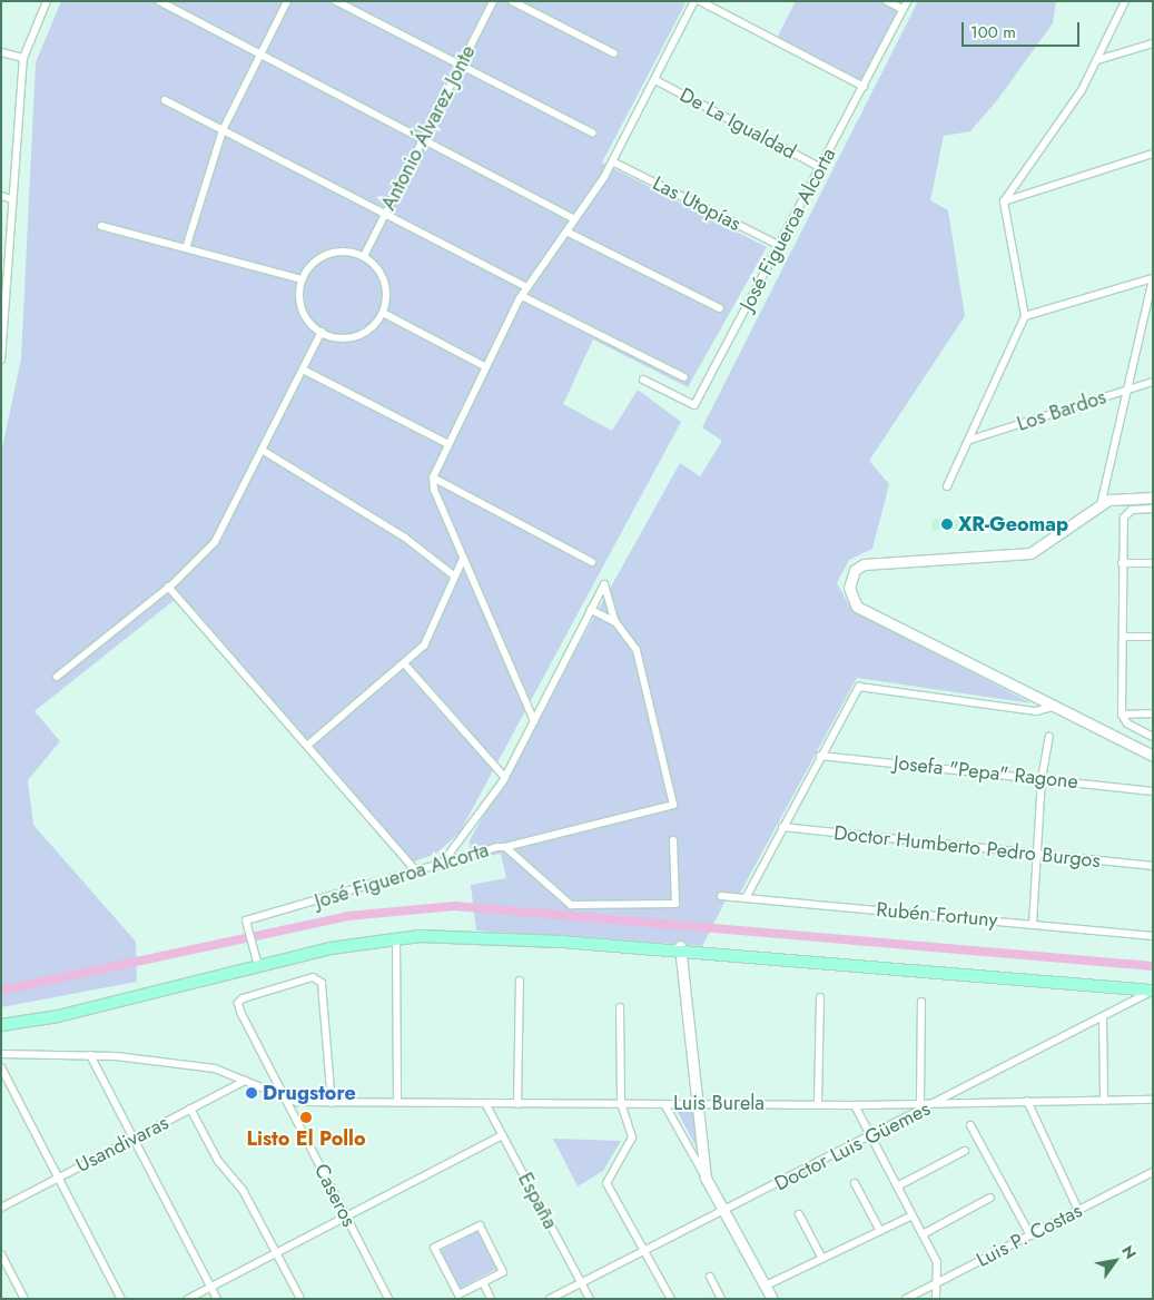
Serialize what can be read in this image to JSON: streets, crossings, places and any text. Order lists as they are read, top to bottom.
{
  "streets": {
    "street": [
      "De La Igualdad",
      "Antonio Álvarez Jonte",
      "Las Utopías",
      "José Figueroa Alcorta",
      "Los Bardos",
      "Josefa \"Pepa\" Ragone",
      "Doctor Humberto Pedro Burgos",
      "Rubén Fortuny",
      "Luis Burela",
      "Usandivaras",
      "Doctor Luis Güemes",
      "Caseros",
      "España",
      "Luis P. Costas"
    ]
  },
  "crossings": [
    ["De La Igualdad", "José Figueroa Alcorta"],
    ["Las Utopías", "José Figueroa Alcorta"],
    ["Luis Burela", "Usandivaras"],
    ["Luis Burela", "Doctor Luis Güemes"],
    ["Luis Burela", "Caseros"],
    ["Luis Burela", "España"],
    ["Doctor Luis Güemes", "España"]
  ],
  "places": ["XR-Geomap", "Drugstore", "Listo El Pollo"],
  "scale_bar": "100 m",
  "north": "top right"
}
